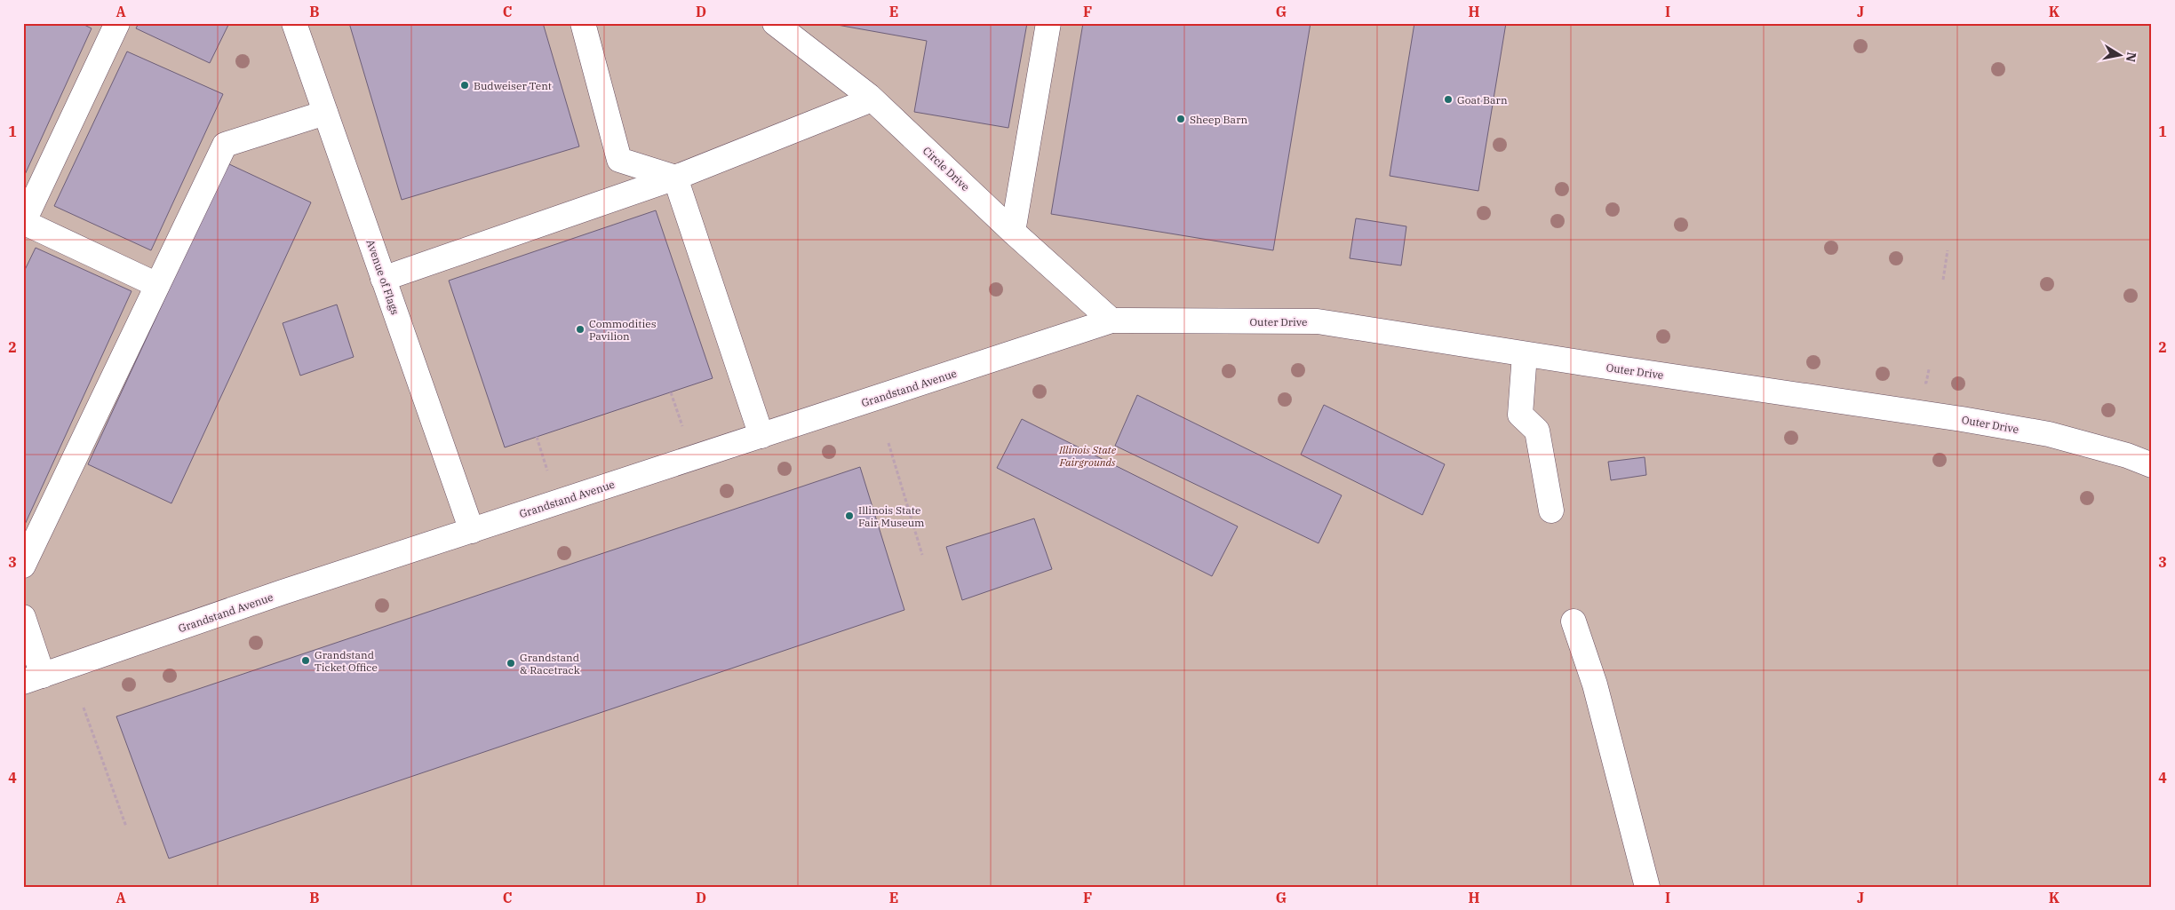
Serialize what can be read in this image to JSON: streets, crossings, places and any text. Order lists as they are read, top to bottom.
{
  "streets": {
    "street": [
      "Circle Drive",
      "Avenue of Flags",
      "Outer Drive",
      "Grandstand Avenue"
    ]
  },
  "crossings": [
    ["Circle Drive", "Outer Drive"],
    ["Circle Drive", "Grandstand Avenue"],
    ["Avenue of Flags", "Grandstand Avenue"],
    ["Outer Drive", "Grandstand Avenue"]
  ],
  "parks": ["Illinois State Fairgrounds"],
  "places": [
    "Budweiser Tent",
    "Goat Barn",
    "Sheep Barn",
    "Commodities Pavilion",
    "Illinois State Fair Museum",
    "Grandstand Ticket Office",
    "Grandstand & Racetrack"
  ],
  "north": "right",
  "grid": {
    "columns": [
      "A",
      "B",
      "C",
      "D",
      "E",
      "F",
      "G",
      "H",
      "I",
      "J",
      "K"
    ],
    "rows": [
      "1",
      "2",
      "3",
      "4"
    ]
  }
}
